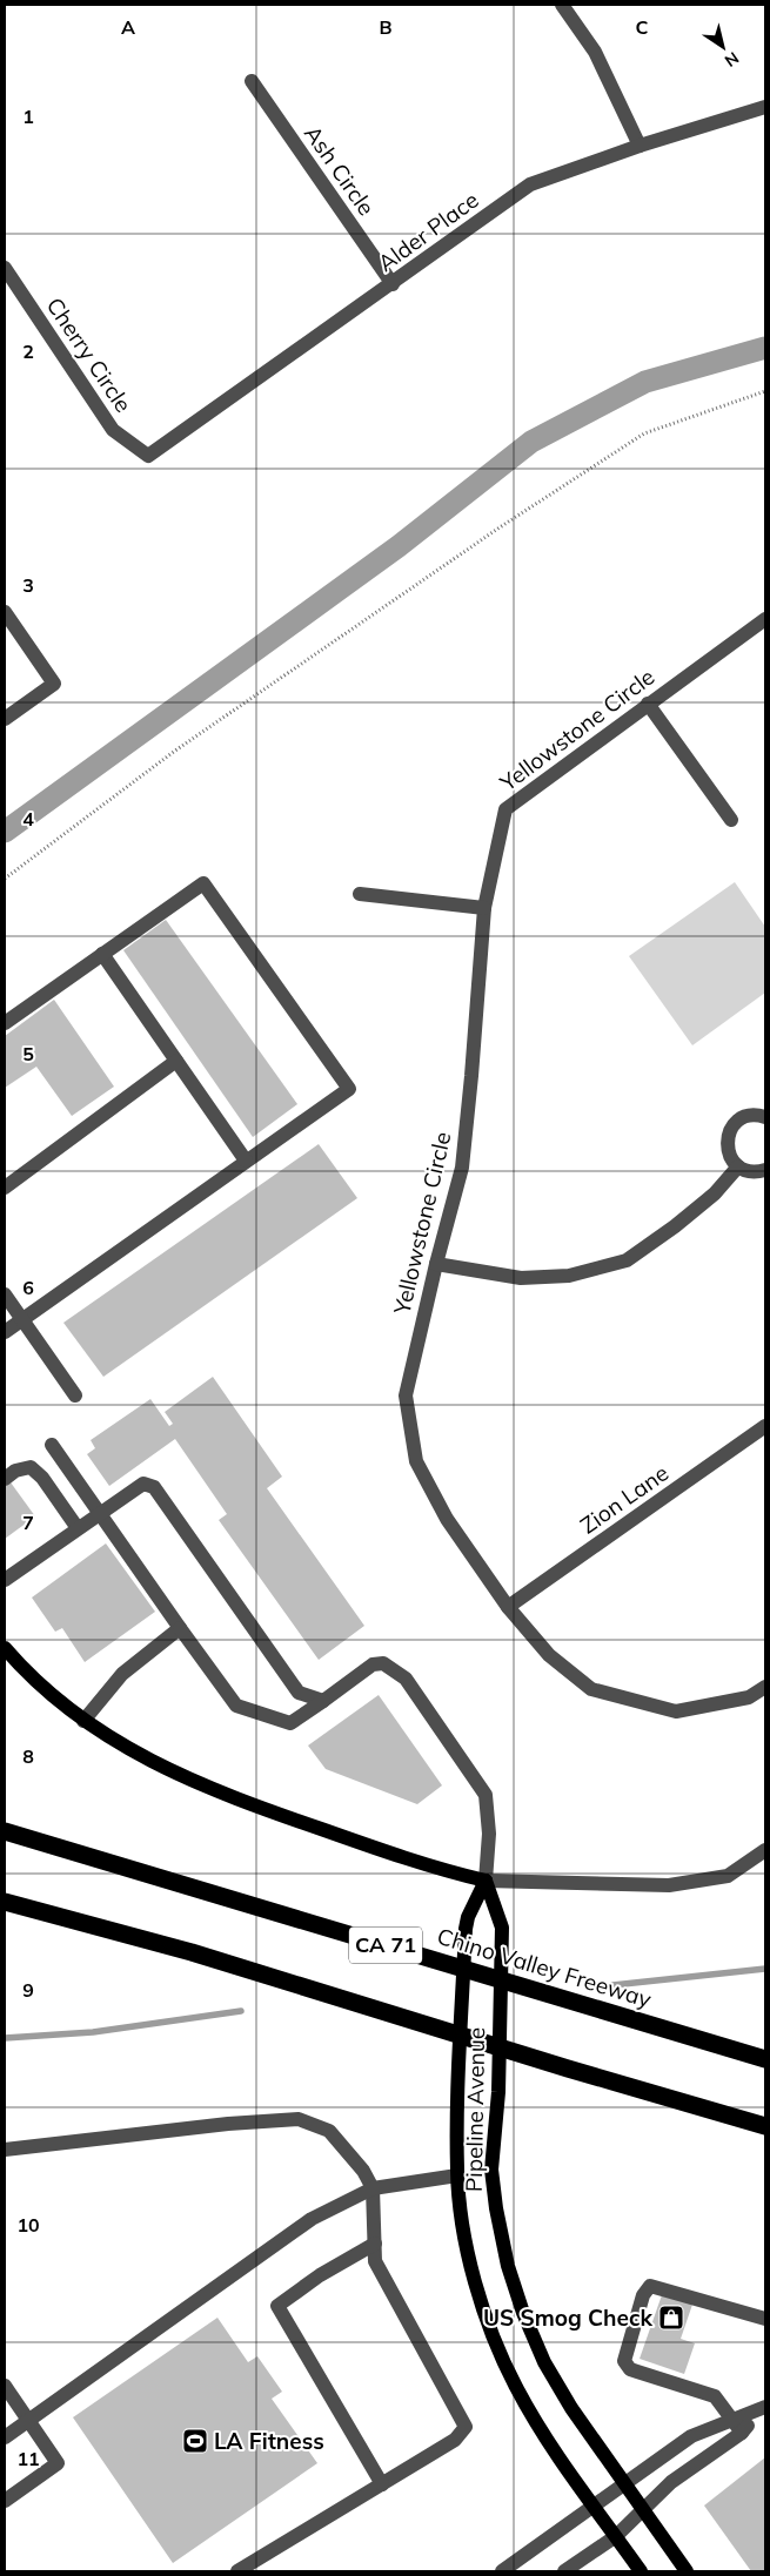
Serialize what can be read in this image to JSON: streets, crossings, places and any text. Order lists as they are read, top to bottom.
{
  "streets": {
    "highway": ["CA 71", "Chino Valley Freeway"],
    "main road": ["Pipeline Avenue"],
    "street": [
      "Ash Circle",
      "Alder Place",
      "Cherry Circle",
      "Yellowstone Circle",
      "Zion Lane"
    ]
  },
  "crossings": [
    ["Ash Circle", "Alder Place"],
    ["Alder Place", "Cherry Circle"],
    ["Yellowstone Circle", "Zion Lane"]
  ],
  "places": {
    "shop": ["US Smog Check"],
    "sports": ["LA Fitness"]
  },
  "north": "bottom right",
  "grid": {
    "columns": ["A", "B", "C"],
    "rows": [
      "1",
      "2",
      "3",
      "4",
      "5",
      "6",
      "7",
      "8",
      "9",
      "10",
      "11"
    ]
  }
}
